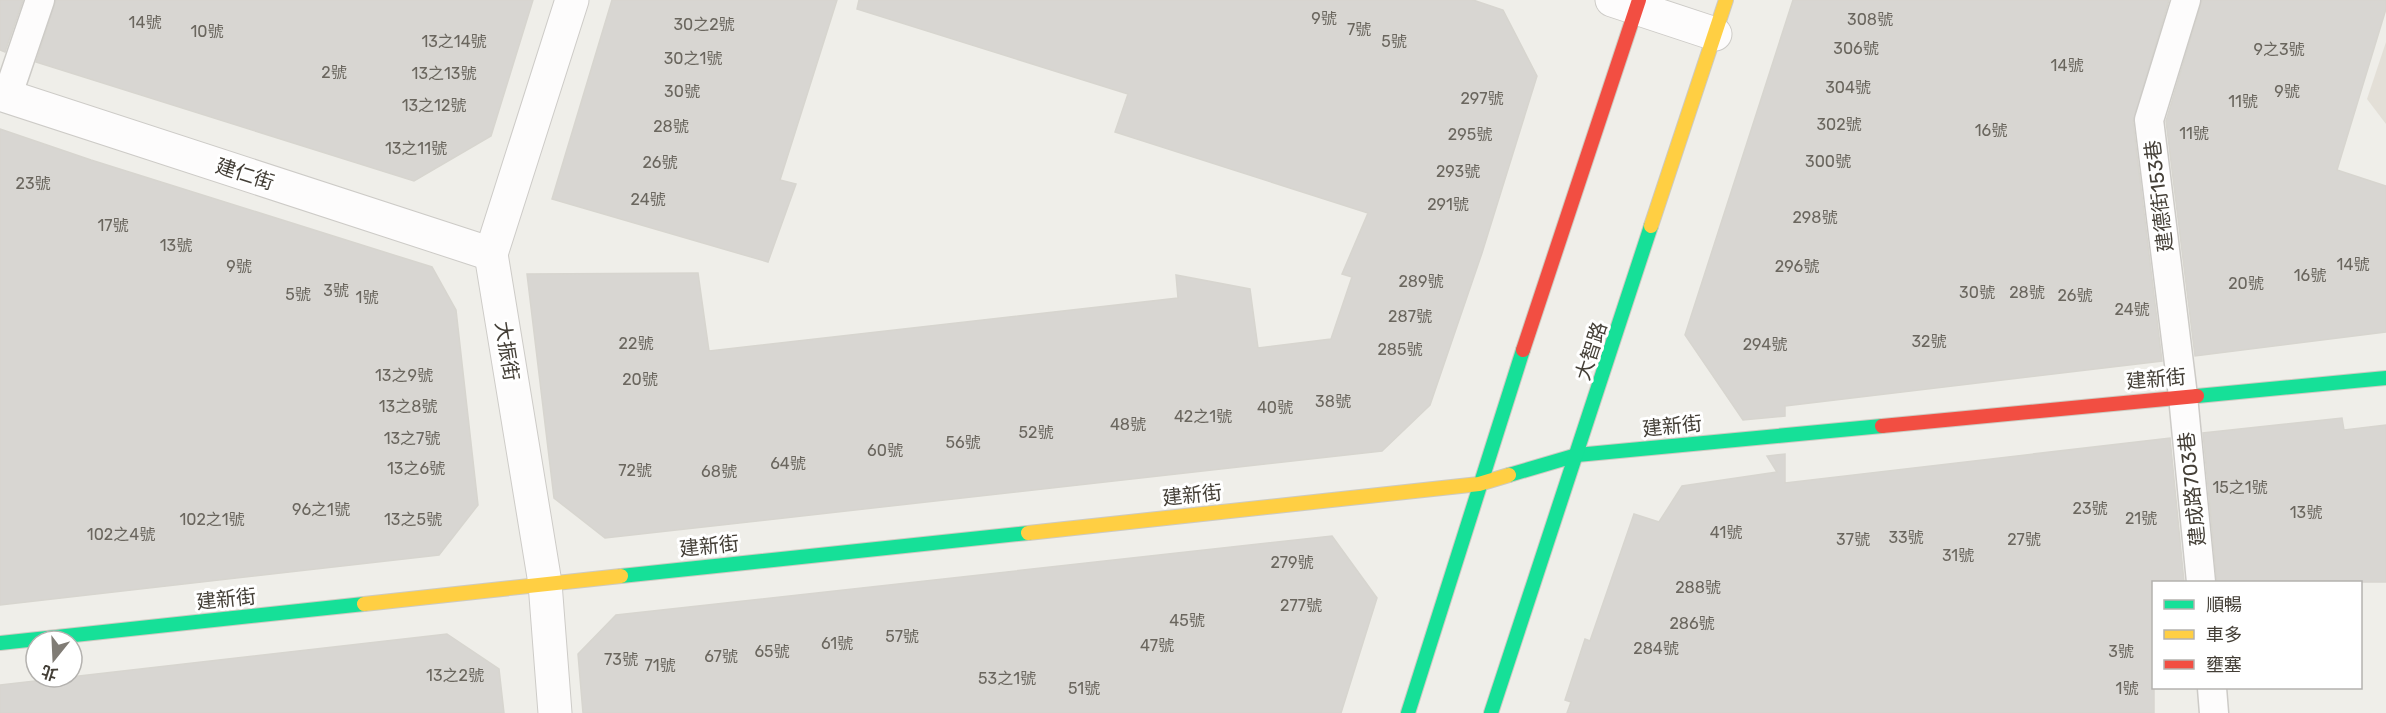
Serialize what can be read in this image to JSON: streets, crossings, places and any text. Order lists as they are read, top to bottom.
{
  "streets": {
    "street": [
      "建仁街",
      "大振街",
      "大智路",
      "建新街"
    ],
    "lane": ["建德街153巷", "建成路703巷"]
  },
  "crossings": [
    ["建仁街", "大振街"],
    ["建德街153巷", "建新街"],
    ["建德街153巷", "建成路703巷"],
    ["大振街", "建新街"],
    ["大智路", "建新街"],
    ["建新街", "建成路703巷"]
  ],
  "house_numbers": [
    "9號",
    "308號",
    "14號",
    "30之2號",
    "7號",
    "10號",
    "13之14號",
    "5號",
    "306號",
    "9之3號",
    "30之1號",
    "14號",
    "2號",
    "13之13號",
    "304號",
    "30號",
    "9號",
    "297號",
    "11號",
    "13之12號",
    "302號",
    "28號",
    "16號",
    "11號",
    "295號",
    "13之11號",
    "300號",
    "26號",
    "293號",
    "23號",
    "24號",
    "291號",
    "298號",
    "17號",
    "13號",
    "14號",
    "9號",
    "296號",
    "16號",
    "289號",
    "20號",
    "3號",
    "30號",
    "28號",
    "5號",
    "26號",
    "1號",
    "24號",
    "287號",
    "32號",
    "22號",
    "294號",
    "285號",
    "13之9號",
    "20號",
    "38號",
    "13之8號",
    "40號",
    "42之1號",
    "48號",
    "52號",
    "13之7號",
    "56號",
    "60號",
    "64號",
    "13之6號",
    "72號",
    "68號",
    "15之1號",
    "23號",
    "96之1號",
    "13號",
    "21號",
    "102之1號",
    "13之5號",
    "41號",
    "102之4號",
    "33號",
    "37號",
    "27號",
    "31號",
    "279號",
    "288號",
    "277號",
    "45號",
    "286號",
    "57號",
    "61號",
    "47號",
    "284號",
    "65號",
    "3號",
    "67號",
    "73號",
    "71號",
    "13之2號",
    "53之1號",
    "51號",
    "1號"
  ],
  "legend": ["順暢", "車多", "壅塞"],
  "north": "bottom"
}
